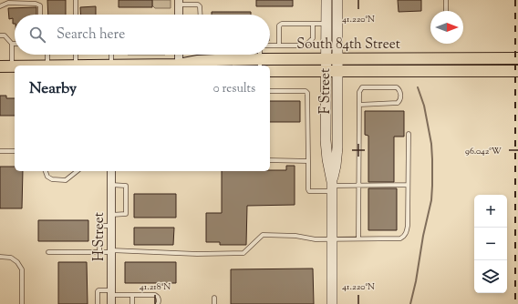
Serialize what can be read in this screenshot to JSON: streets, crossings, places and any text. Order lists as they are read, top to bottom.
{
  "streets": {
    "main road": ["South 84th Street"],
    "street": ["F Street", "H Street"]
  },
  "crossings": [
    ["South 84th Street", "F Street"]
  ],
  "north": "right",
  "page": {
    "search": "Search here",
    "heading": ["Nearby", "0 results"],
    "map_buttons": ["+", "−"]
  },
  "coordinates": ["41.220°N", "96.042°W", "41.218°N"]
}
